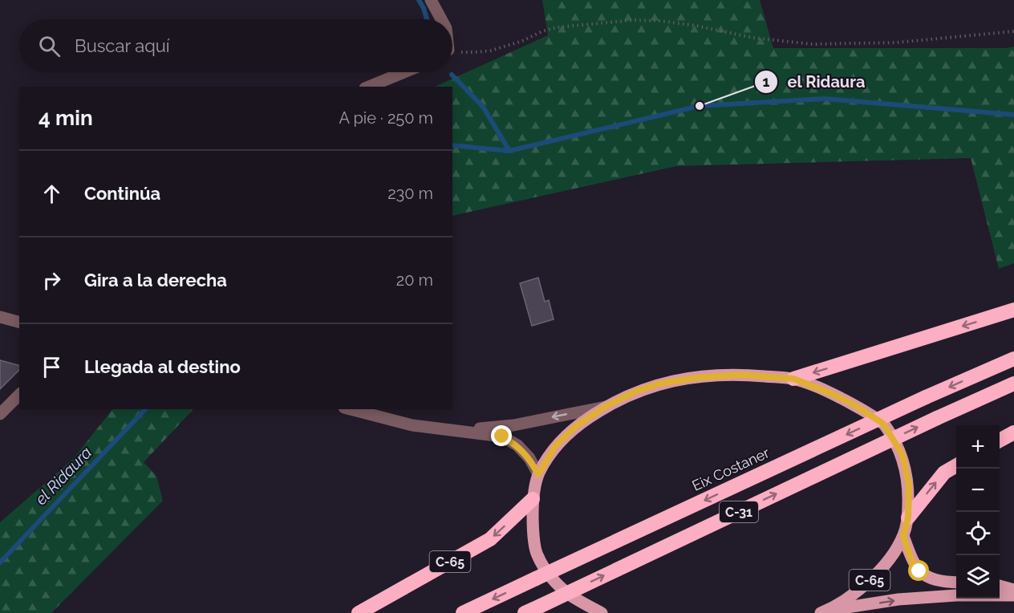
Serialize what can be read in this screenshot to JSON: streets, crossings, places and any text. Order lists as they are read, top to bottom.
{
  "streets": {
    "highway": ["Eix Costaner", "C-31", "C-65"]
  },
  "water": ["el Ridaura"],
  "places": ["el Ridaura"],
  "page": {
    "search": "Buscar aquí",
    "heading": ["4 min", "A pie · 250 m"],
    "list": [
      ["Continúa", "230 m"],
      ["Gira a la derecha", "20 m"],
      "Llegada al destino"
    ],
    "map_buttons": ["+", "−"]
  }
}
